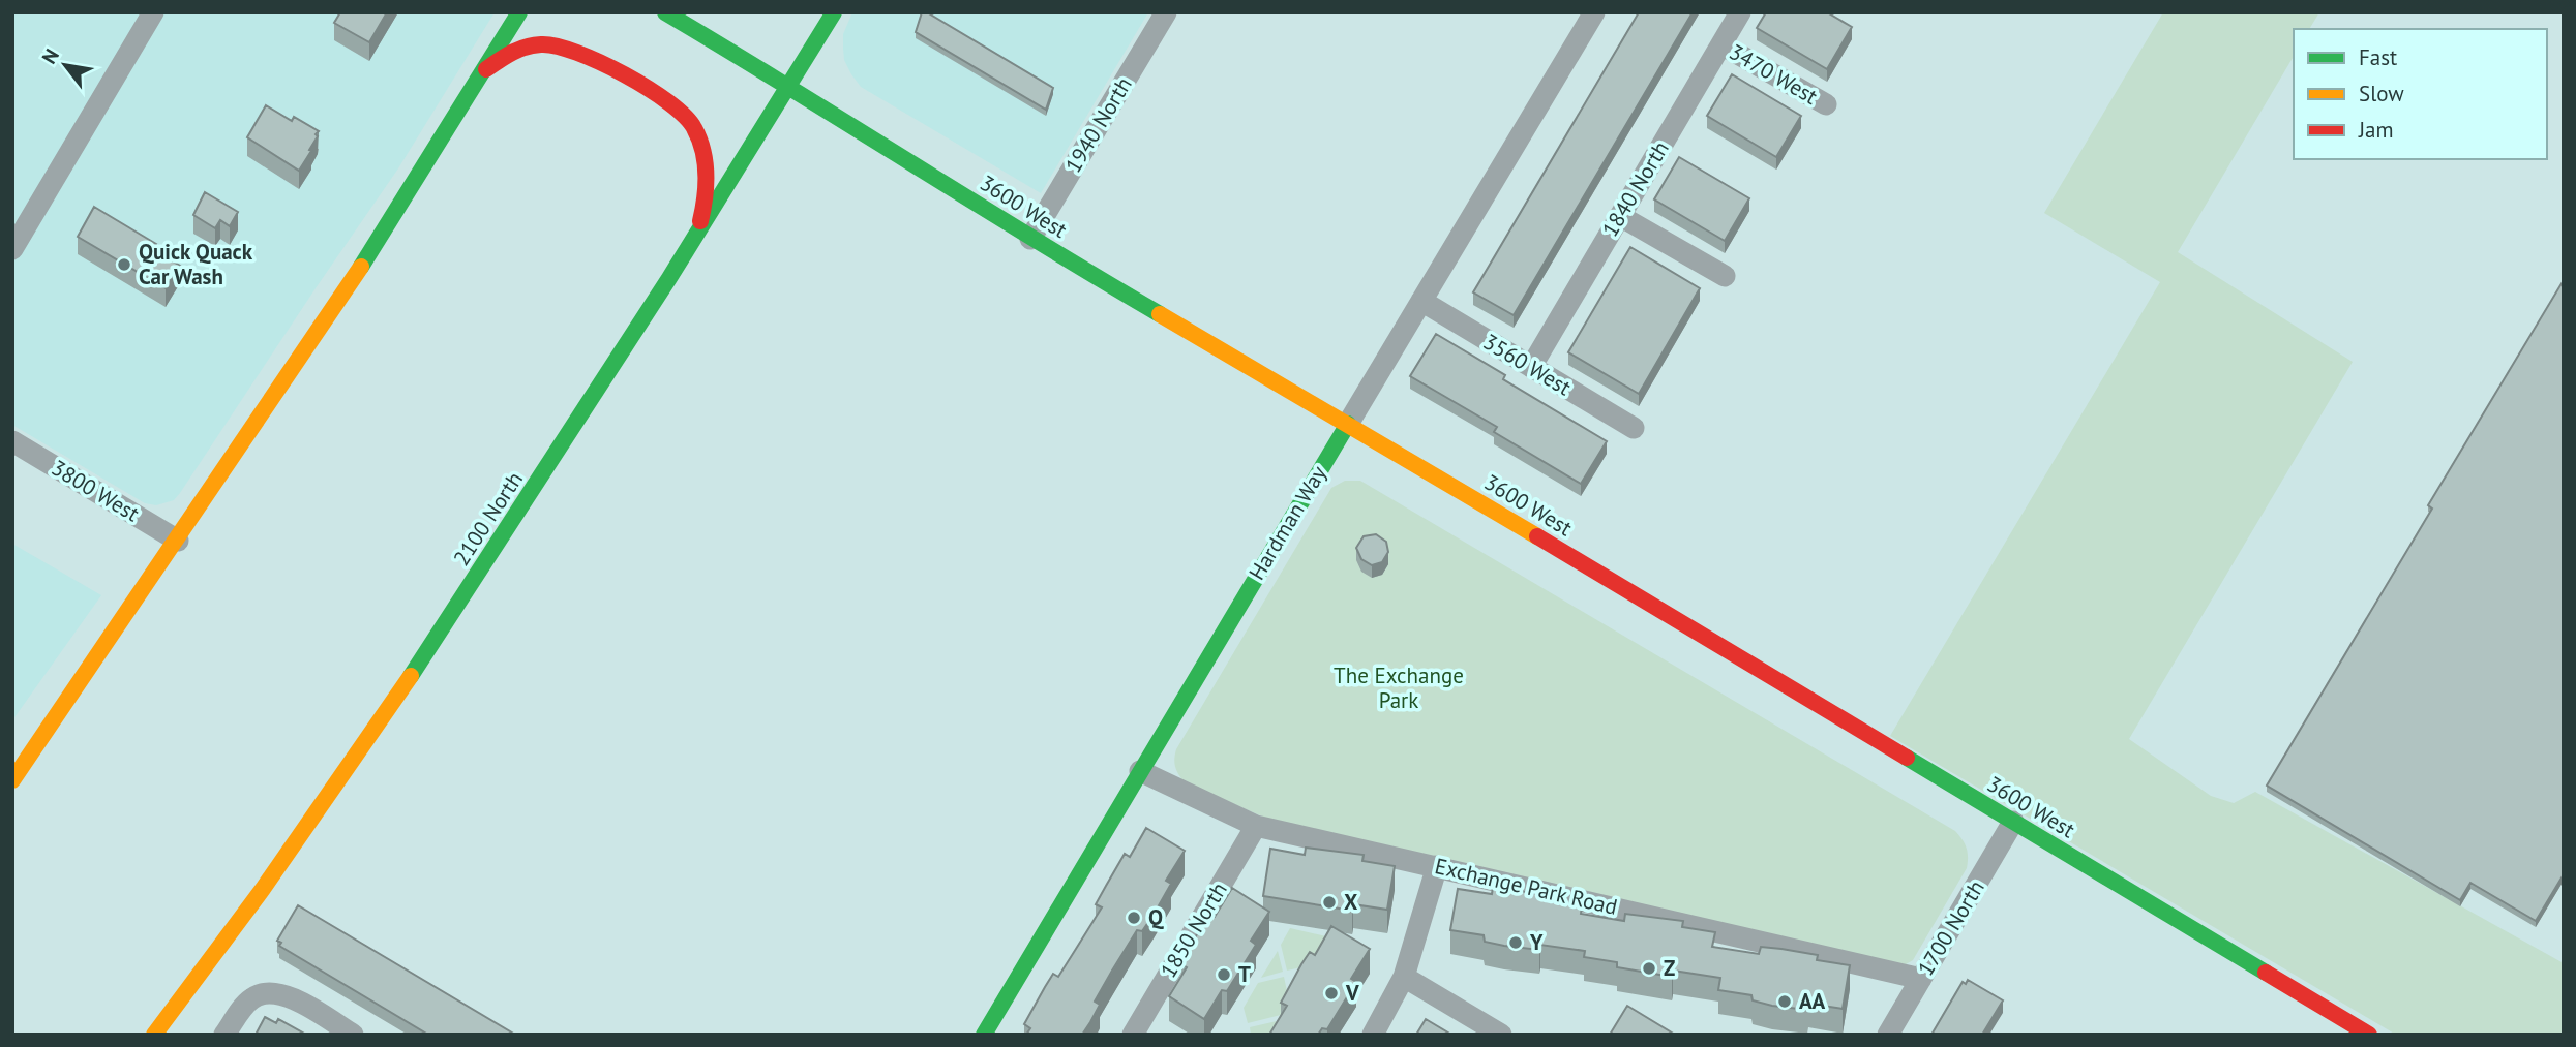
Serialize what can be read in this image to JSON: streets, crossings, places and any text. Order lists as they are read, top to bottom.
{
  "streets": {
    "main road": ["3600 West", "2100 North", "Hardman Way"],
    "street": [
      "3470 West",
      "1940 North",
      "1840 North",
      "3560 West",
      "3800 West",
      "Exchange Park Road",
      "1700 North",
      "1850 North"
    ]
  },
  "crossings": [
    ["3470 West", "1840 North"],
    ["1940 North", "3600 West"],
    ["1840 North", "3560 West"],
    ["3600 West", "2100 North"],
    ["3600 West", "Hardman Way"],
    ["3600 West", "1700 North"],
    ["3560 West", "Hardman Way"],
    ["Hardman Way", "Exchange Park Road"],
    ["Exchange Park Road", "1700 North"],
    ["Exchange Park Road", "1850 North"]
  ],
  "parks": ["The Exchange Park"],
  "places": [
    "Quick Quack Car Wash",
    "X",
    "Q",
    "Y",
    "Z",
    "T",
    "V",
    "AA"
  ],
  "legend": ["Fast", "Slow", "Jam"],
  "north": "top left"
}
